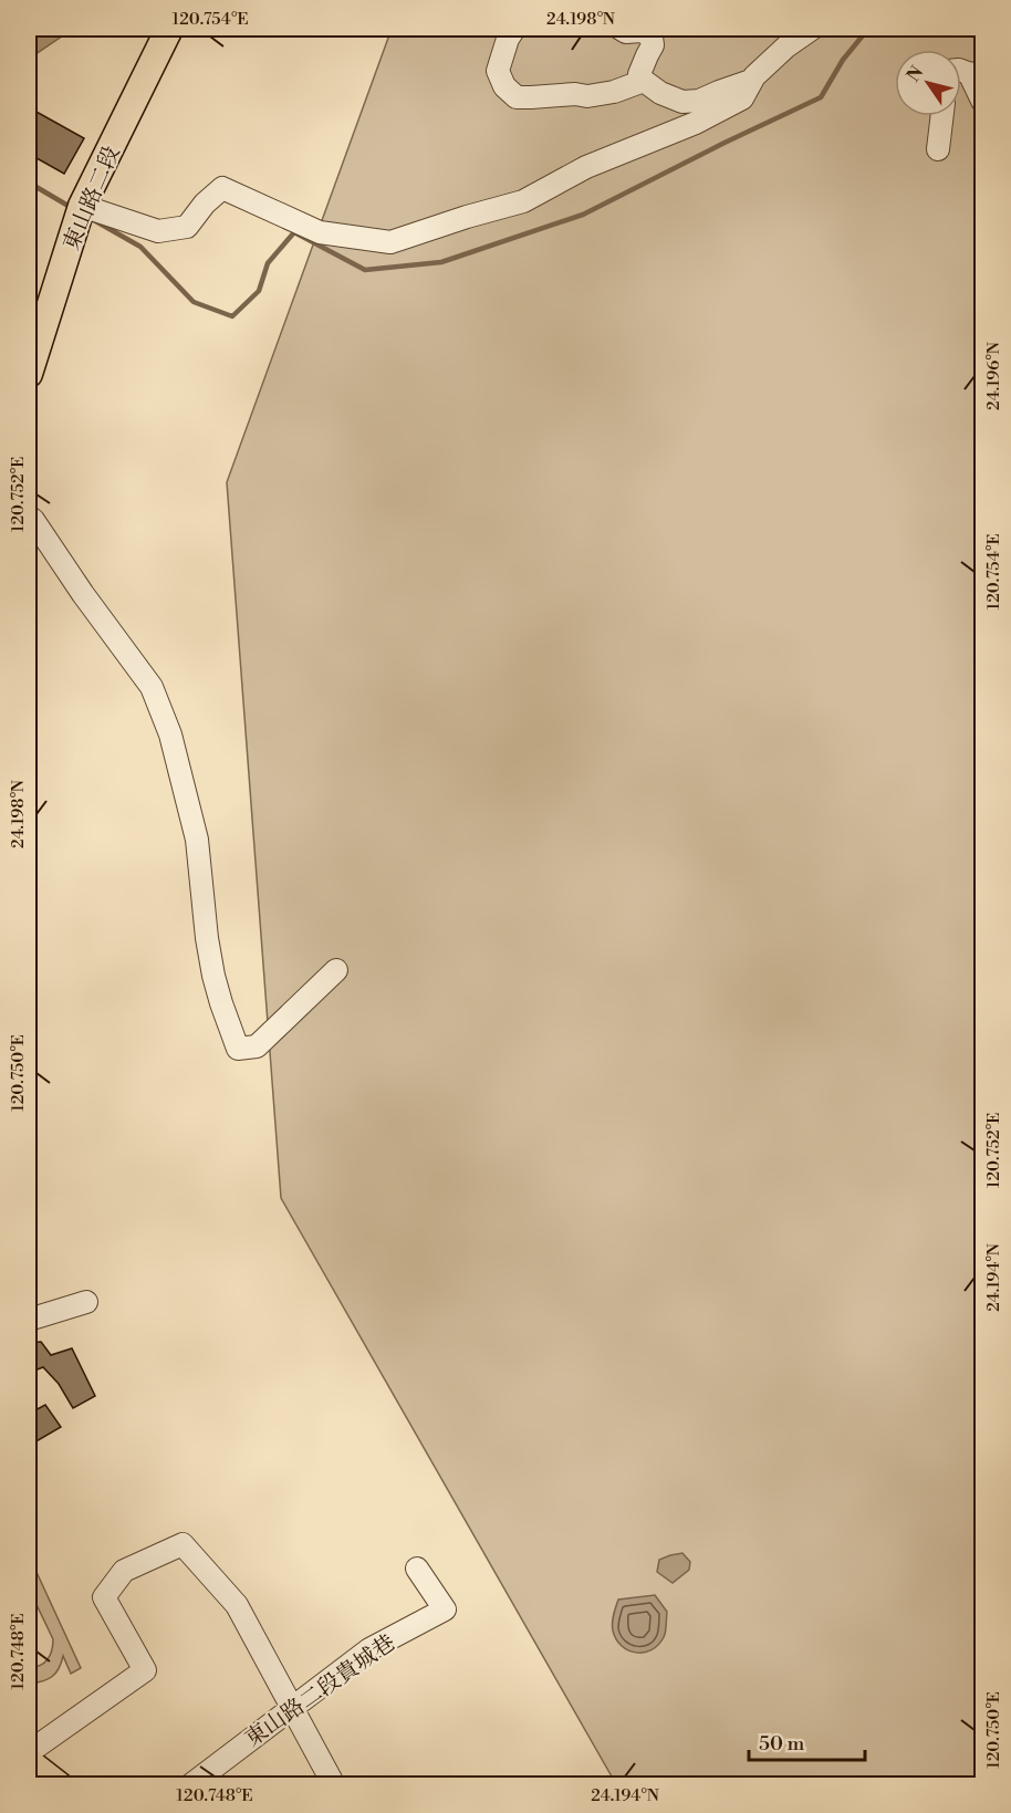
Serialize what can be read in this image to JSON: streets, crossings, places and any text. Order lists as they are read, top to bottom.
{
  "streets": {
    "main road": ["東山路二段"],
    "street": ["東山路二段貴城巷"]
  },
  "scale_bar": "50 m",
  "north": "top left",
  "coordinates": [
    "120.754°E",
    "24.198°N",
    "24.196°N",
    "120.752°E",
    "120.750°E",
    "24.194°N",
    "120.748°E"
  ]
}
